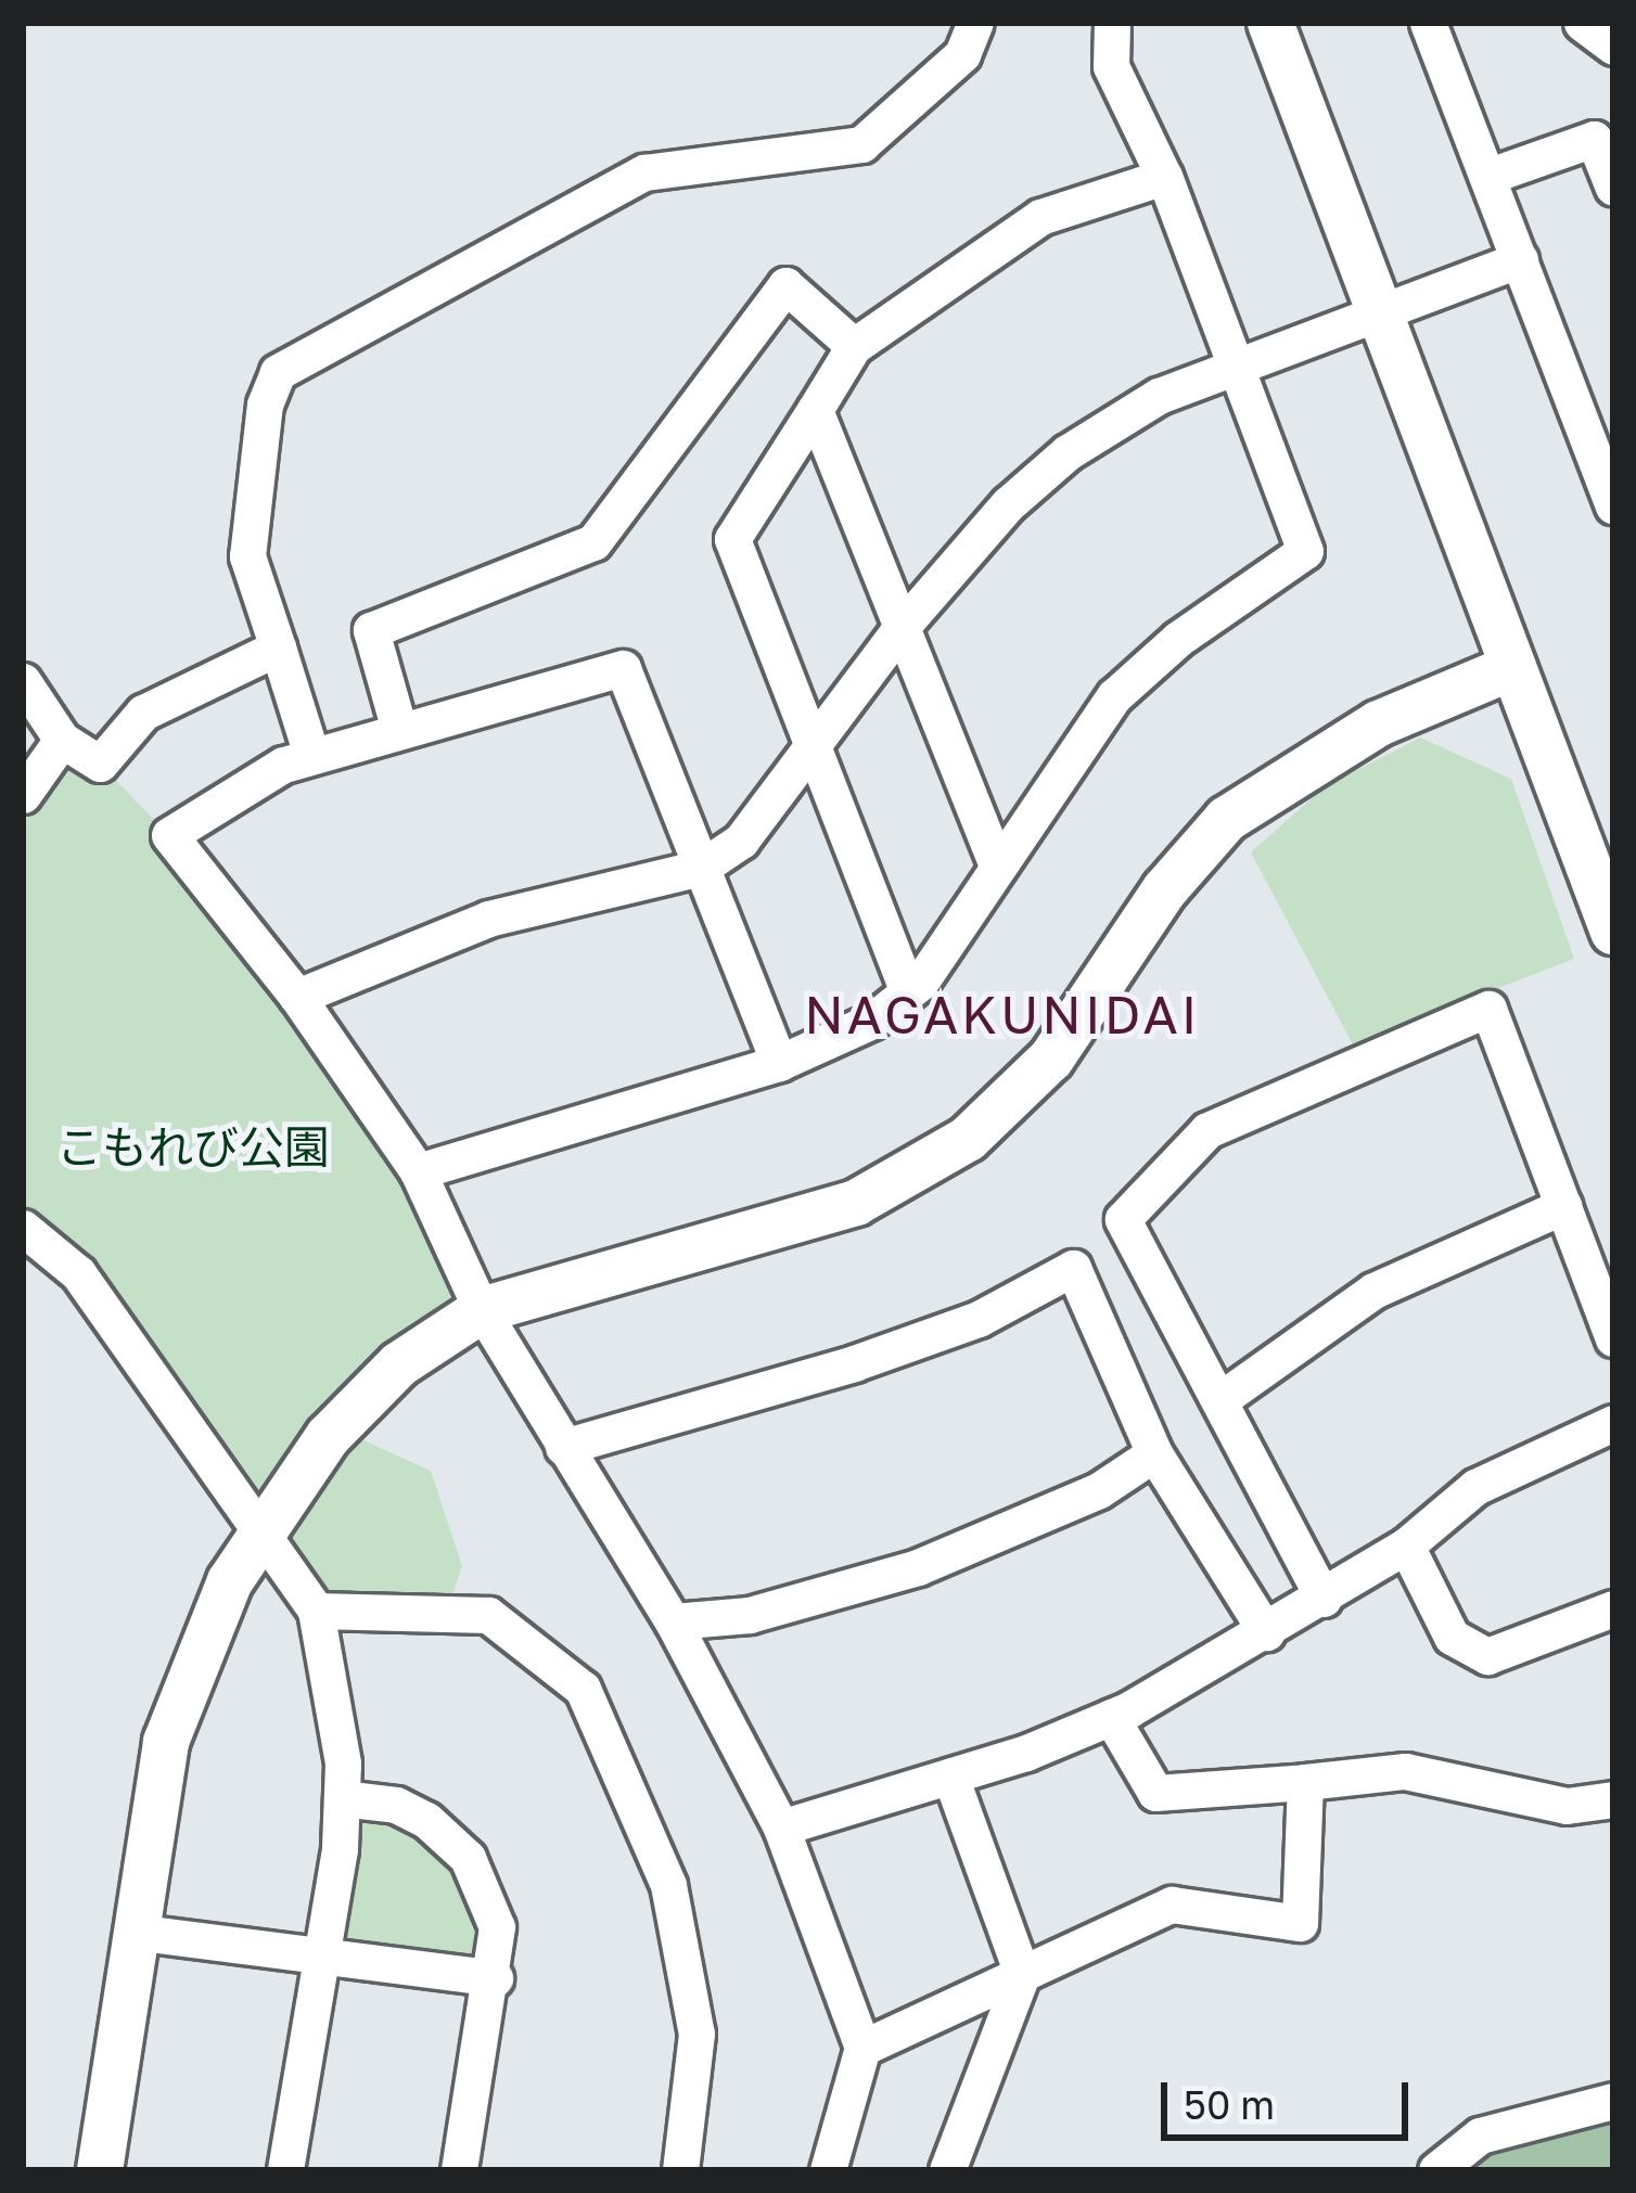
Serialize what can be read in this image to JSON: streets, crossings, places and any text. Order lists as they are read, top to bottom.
{
  "districts": ["NAGAKUNIDAI"],
  "parks": ["こもれび公園"],
  "scale_bar": "50 m"
}
